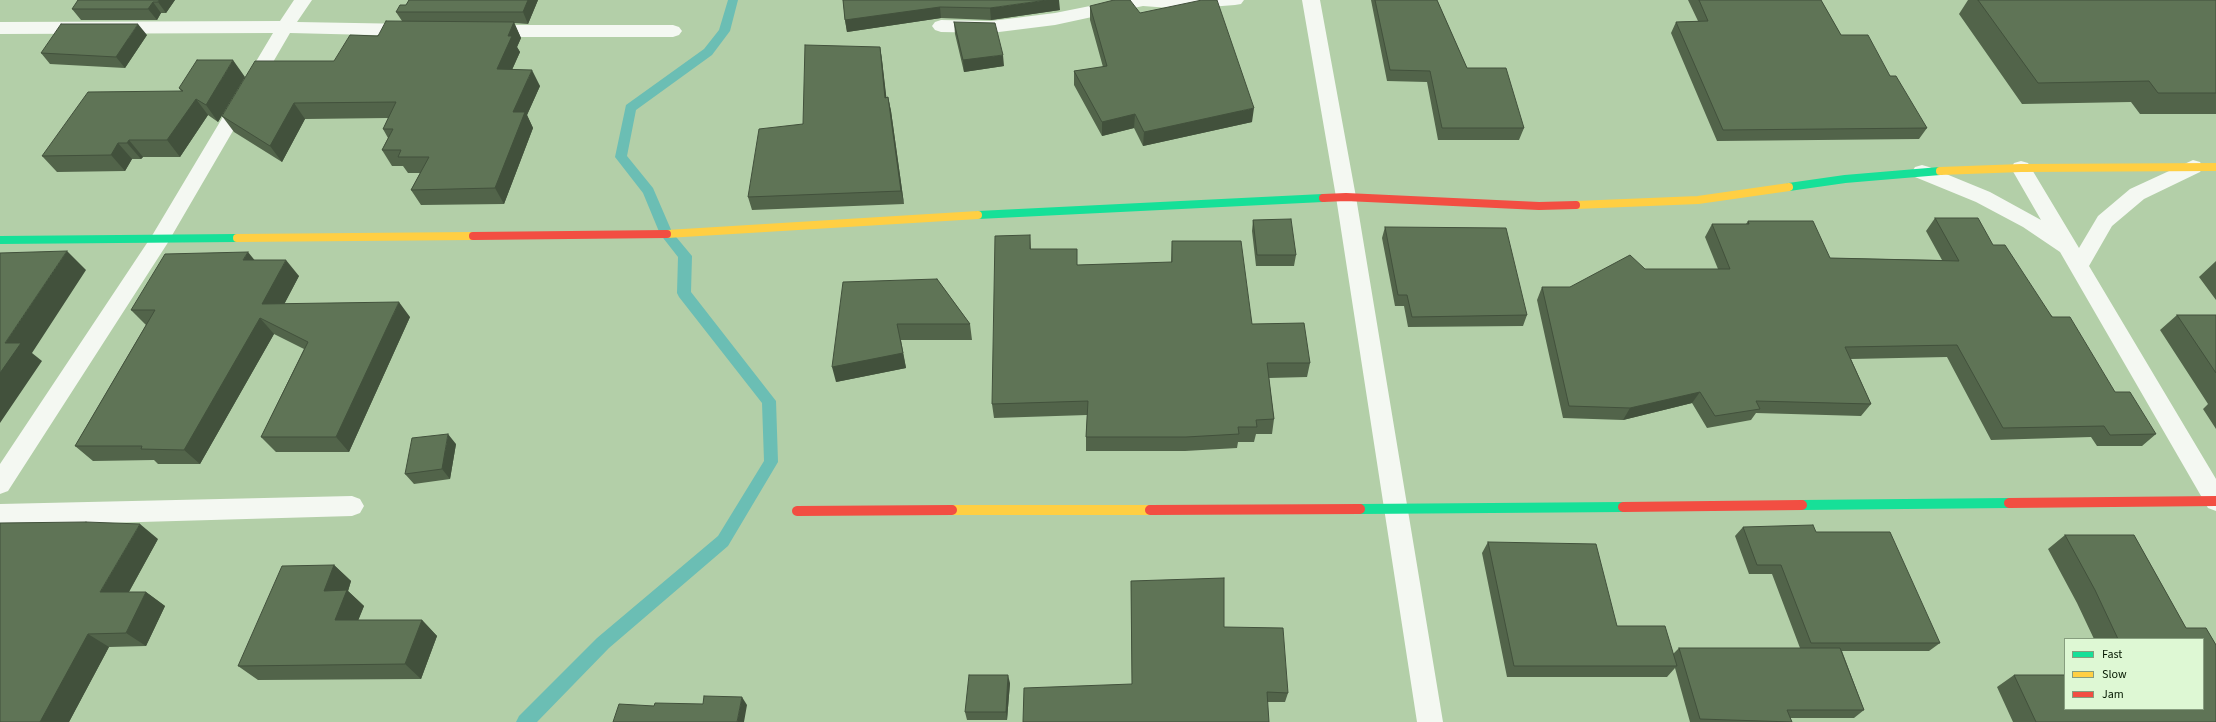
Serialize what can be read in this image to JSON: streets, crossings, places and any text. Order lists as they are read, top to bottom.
{
  "legend": ["Fast", "Slow", "Jam"]
}
